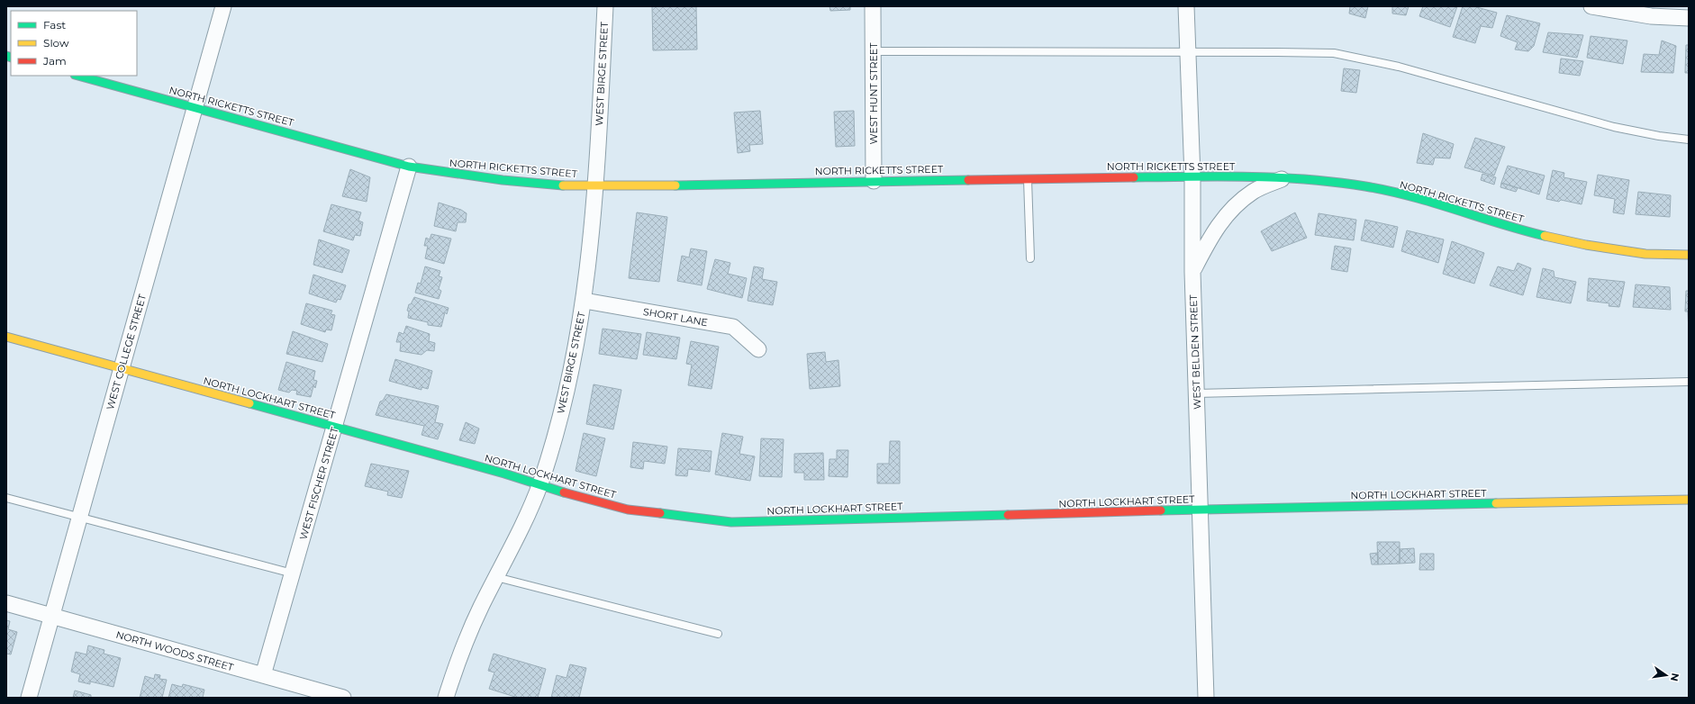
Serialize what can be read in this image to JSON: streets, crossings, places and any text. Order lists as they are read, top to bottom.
{
  "streets": {
    "street": [
      "WEST BIRGE STREET",
      "WEST HUNT STREET",
      "NORTH RICKETTS STREET",
      "SHORT LANE",
      "WEST COLLEGE STREET",
      "WEST BELDEN STREET",
      "NORTH LOCKHART STREET",
      "WEST FISCHER STREET",
      "NORTH WOODS STREET"
    ]
  },
  "crossings": [
    ["WEST BIRGE STREET", "NORTH RICKETTS STREET"],
    ["WEST BIRGE STREET", "SHORT LANE"],
    ["WEST BIRGE STREET", "NORTH LOCKHART STREET"],
    ["WEST HUNT STREET", "NORTH RICKETTS STREET"],
    ["NORTH RICKETTS STREET", "WEST COLLEGE STREET"],
    ["NORTH RICKETTS STREET", "WEST BELDEN STREET"],
    ["NORTH RICKETTS STREET", "WEST FISCHER STREET"],
    ["WEST COLLEGE STREET", "NORTH LOCKHART STREET"],
    ["WEST COLLEGE STREET", "NORTH WOODS STREET"],
    ["WEST BELDEN STREET", "NORTH LOCKHART STREET"],
    ["NORTH LOCKHART STREET", "WEST FISCHER STREET"],
    ["WEST FISCHER STREET", "NORTH WOODS STREET"]
  ],
  "legend": ["Fast", "Slow", "Jam"],
  "north": "right"
}
